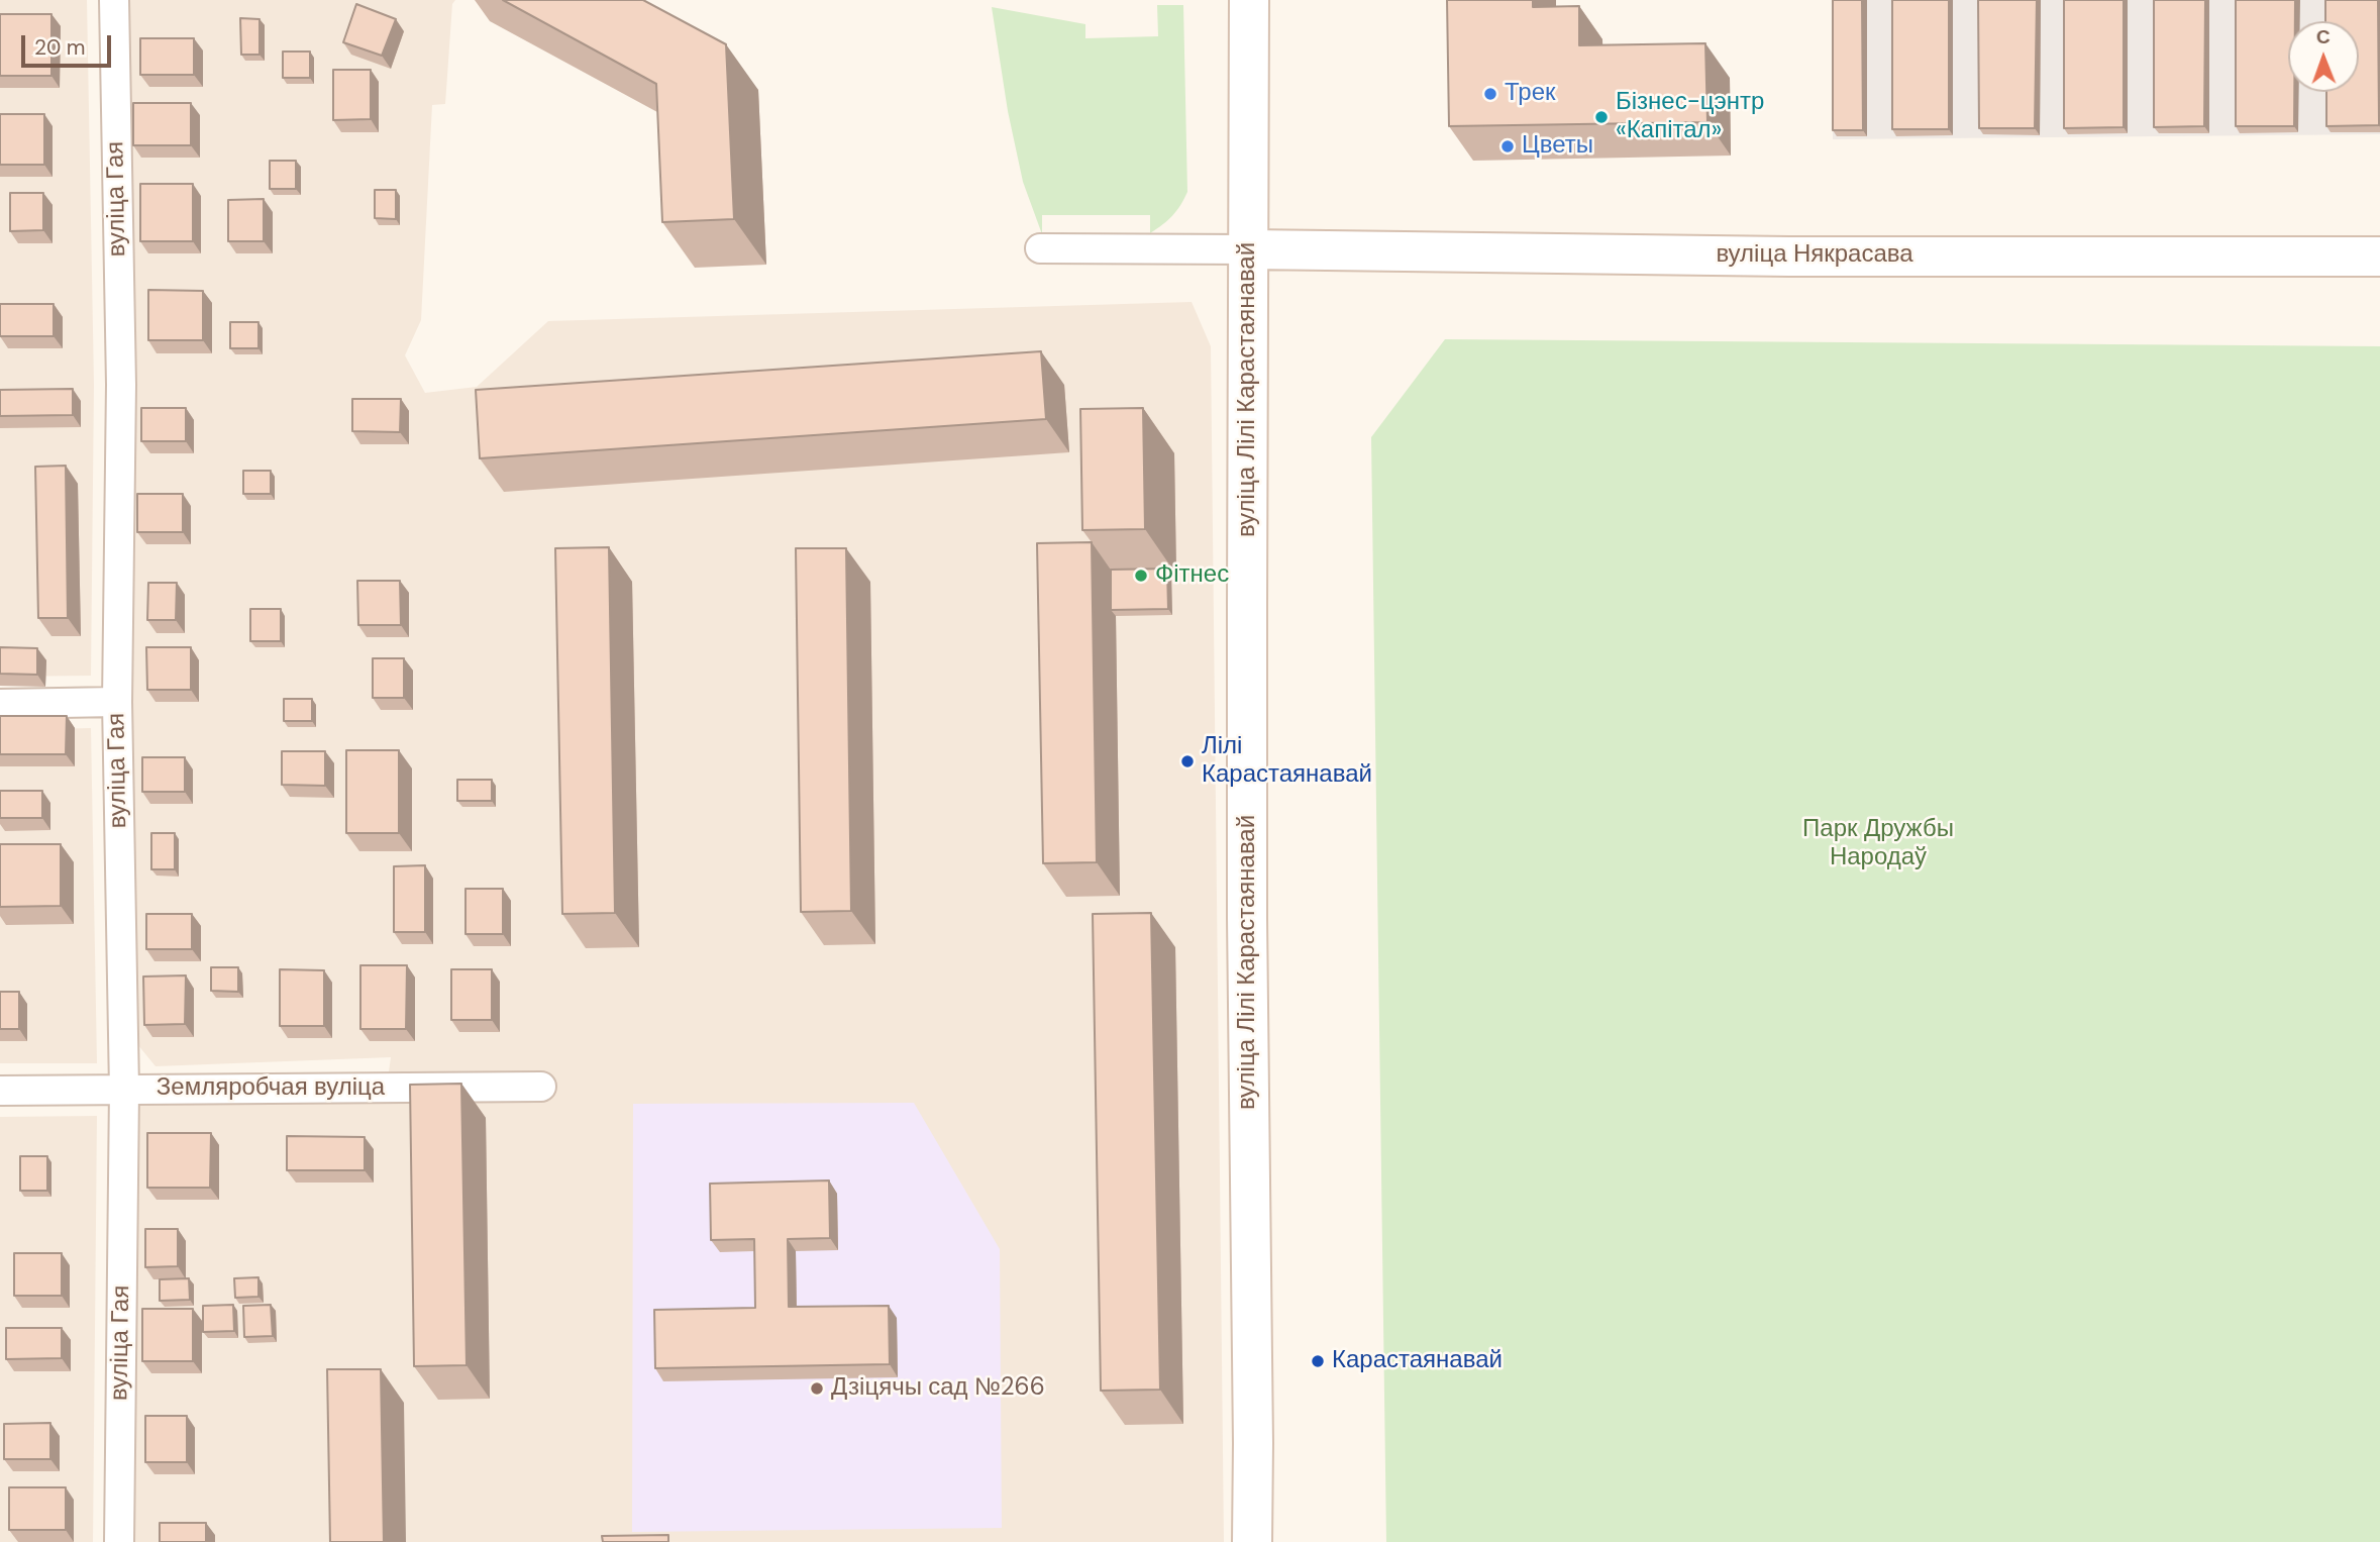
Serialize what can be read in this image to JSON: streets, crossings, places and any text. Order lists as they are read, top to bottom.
{
  "streets": {
    "main road": ["вуліца Някрасава", "вуліца Лілі Карастаянавай"],
    "street": ["вуліца Гая", "Земляробчая вуліца"]
  },
  "crossings": [
    ["вуліца Гая", "Земляробчая вуліца"],
    ["вуліца Някрасава", "вуліца Лілі Карастаянавай"]
  ],
  "parks": ["Парк Дружбы Народаў"],
  "places": [
    "Трек",
    "Бізнес-цэнтр «Капітал»",
    "Цветы",
    "Фітнес",
    "Лілі Карастаянавай",
    "Карастаянавай",
    "Дзіцячы сад №266"
  ],
  "scale_bar": "20 m",
  "north": "top"
}
